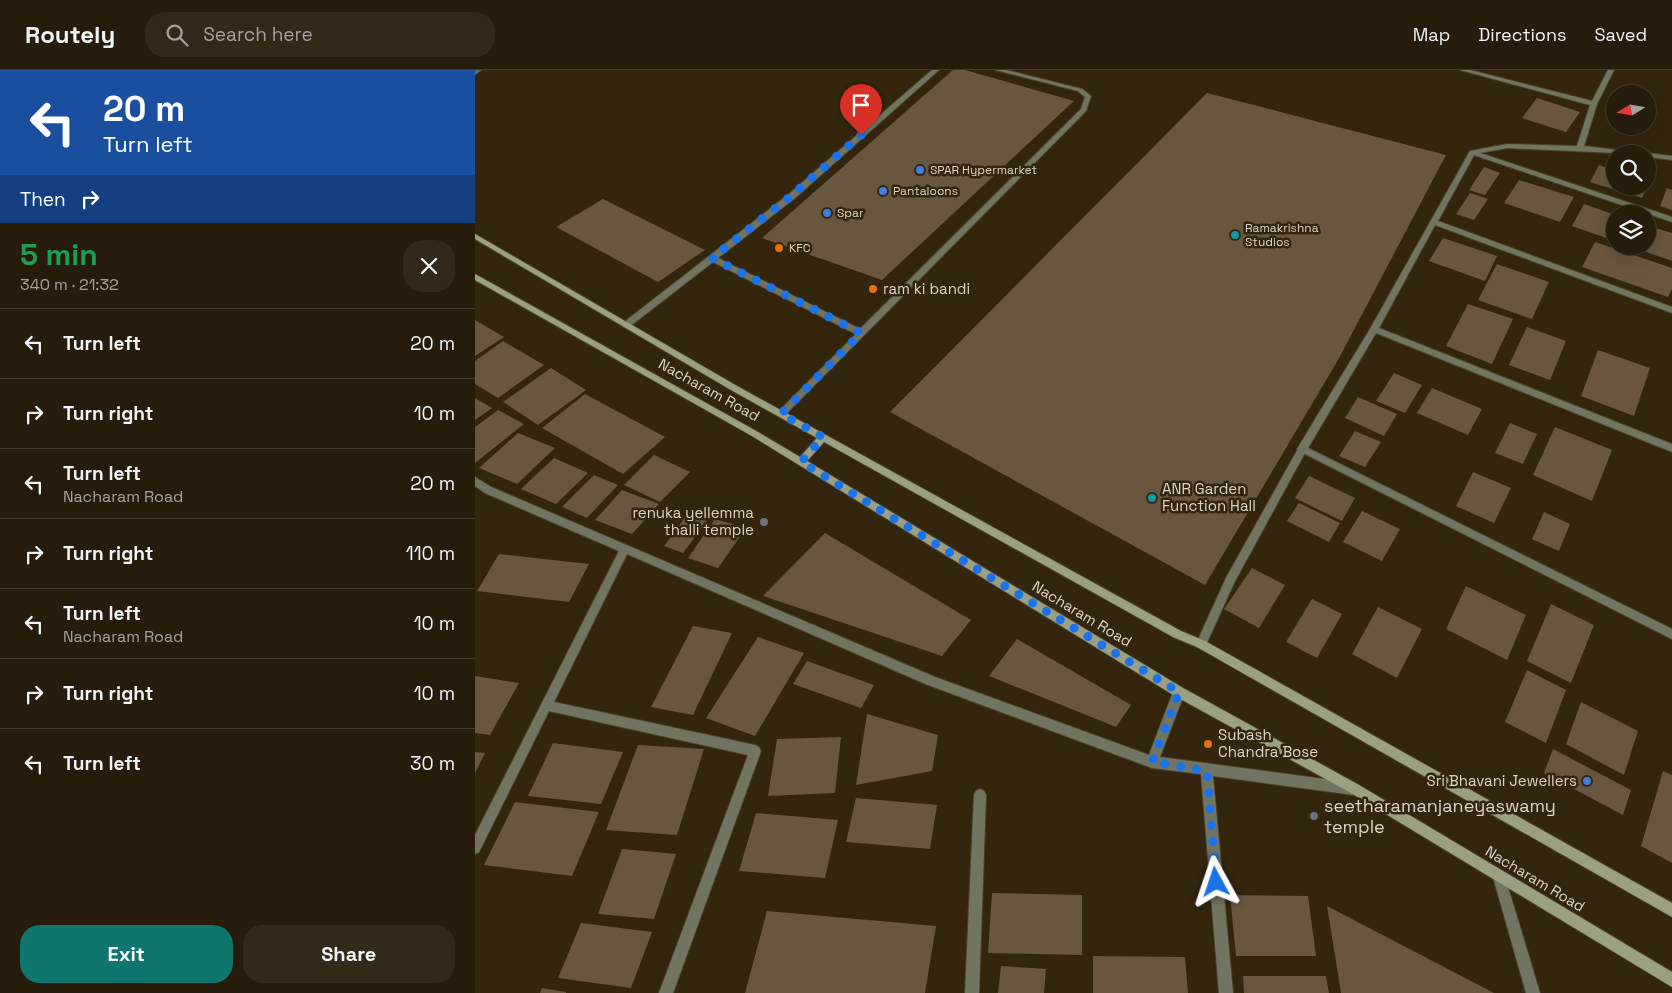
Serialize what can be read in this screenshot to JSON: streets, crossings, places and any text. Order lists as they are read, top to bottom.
{
  "streets": {
    "main road": ["Nacharam Road"]
  },
  "places": [
    "SPAR Hypermarket",
    "Pantaloons",
    "Spar",
    "Ramakrishna Studios",
    "KFC",
    "ram ki bandi",
    "ANR Garden Function Hall",
    "renuka yellemma thalli temple",
    "Subash Chandra Bose",
    "Sri Bhavani Jewellers",
    "seetharamanjaneyaswamy temple"
  ],
  "north": "left",
  "page": {
    "header": "Routely",
    "search": "Search here",
    "nav": ["Map", "Directions", "Saved"],
    "turn": ["20 m", "Turn left"],
    "then": "Then",
    "heading": ["5 min", "340 m · 21:32"],
    "list": [
      {
        "name": "Turn left",
        "value": "20 m"
      },
      {
        "name": "Turn right",
        "value": "10 m"
      },
      {
        "name": "Turn left",
        "note": "Nacharam Road",
        "value": "20 m"
      },
      {
        "name": "Turn right",
        "value": "110 m"
      },
      {
        "name": "Turn left",
        "note": "Nacharam Road",
        "value": "10 m"
      },
      {
        "name": "Turn right",
        "value": "10 m"
      },
      {
        "name": "Turn left",
        "value": "30 m"
      }
    ],
    "buttons": ["Exit", "Share"]
  }
}
